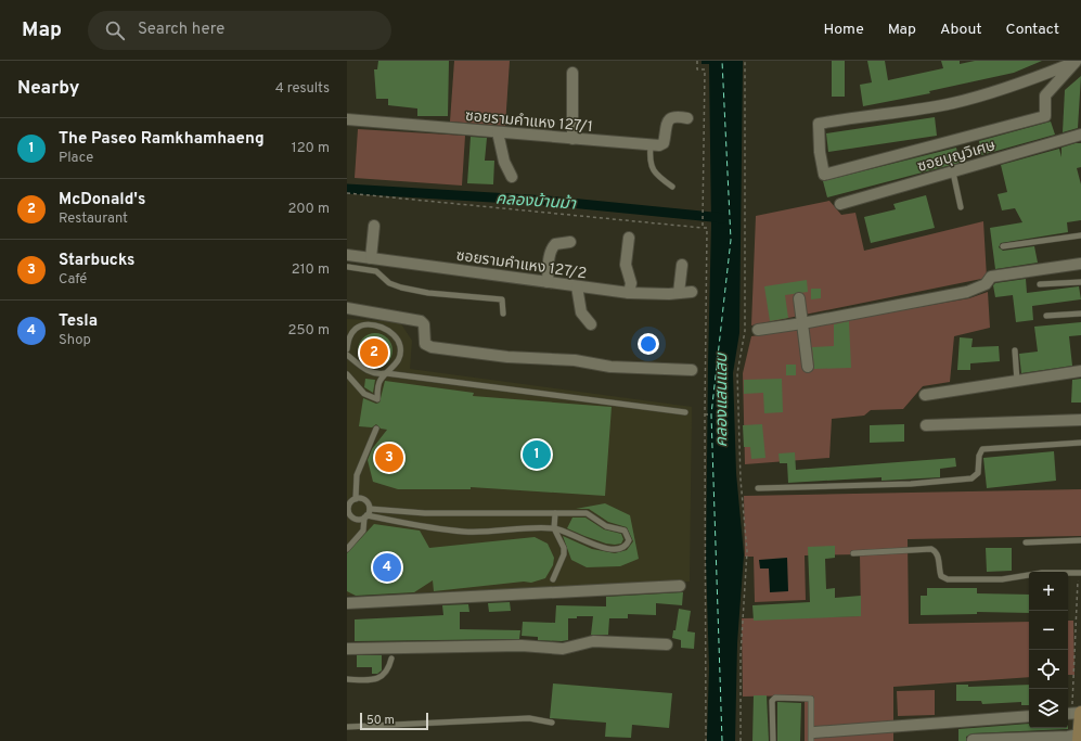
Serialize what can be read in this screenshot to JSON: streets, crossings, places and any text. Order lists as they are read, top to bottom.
{
  "streets": {
    "street": ["ซอยรามคำแหง 127/1", "ซอยบุญวิเศษ", "ซอยรามคำแหง 127/2"]
  },
  "water": ["คลองบ้านม้า", "คลองแสนแสบ"],
  "scale_bar": "50 m",
  "page": {
    "header": "Map",
    "search": "Search here",
    "nav": [
      "Home",
      "Map",
      "About",
      "Contact"
    ],
    "heading": ["Nearby", "4 results"],
    "list": [
      {
        "mark": "1",
        "name": "The Paseo Ramkhamhaeng",
        "note": "Place",
        "value": "120 m"
      },
      {
        "mark": "2",
        "name": "McDonald's",
        "note": "Restaurant",
        "value": "200 m"
      },
      {
        "mark": "3",
        "name": "Starbucks",
        "note": "Café",
        "value": "210 m"
      },
      {
        "mark": "4",
        "name": "Tesla",
        "note": "Shop",
        "value": "250 m"
      }
    ],
    "pins": [
      "2",
      "1",
      "3",
      "4"
    ],
    "map_buttons": ["+", "−"],
    "scale": "50 m"
  }
}
